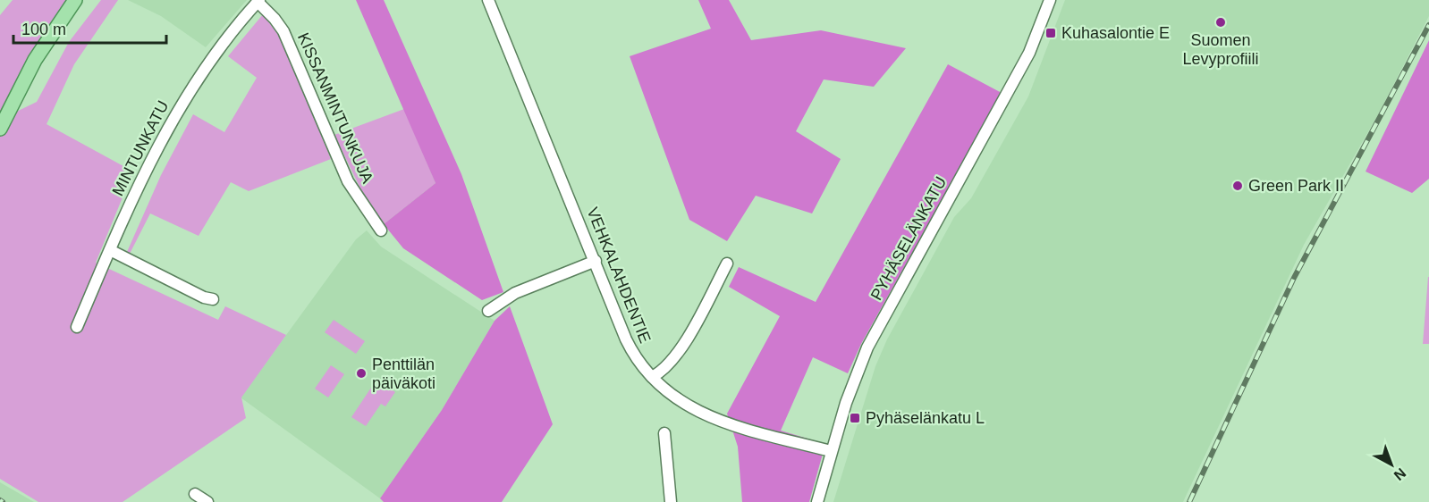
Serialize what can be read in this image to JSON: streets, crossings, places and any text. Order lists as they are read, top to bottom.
{
  "streets": {
    "street": [
      "KISSANMINTUNKUJA",
      "MINTUNKATU",
      "PYHÄSELÄNKATU",
      "VEHKALAHDENTIE"
    ]
  },
  "crossings": [
    ["KISSANMINTUNKUJA", "MINTUNKATU"],
    ["PYHÄSELÄNKATU", "VEHKALAHDENTIE"]
  ],
  "places": {
    "other": ["Suomen Levyprofiili", "Green Park II", "Penttilän päiväkoti"],
    "transit": ["Kuhasalontie E", "Pyhäselänkatu L"]
  },
  "scale_bar": "100 m",
  "north": "bottom right"
}
